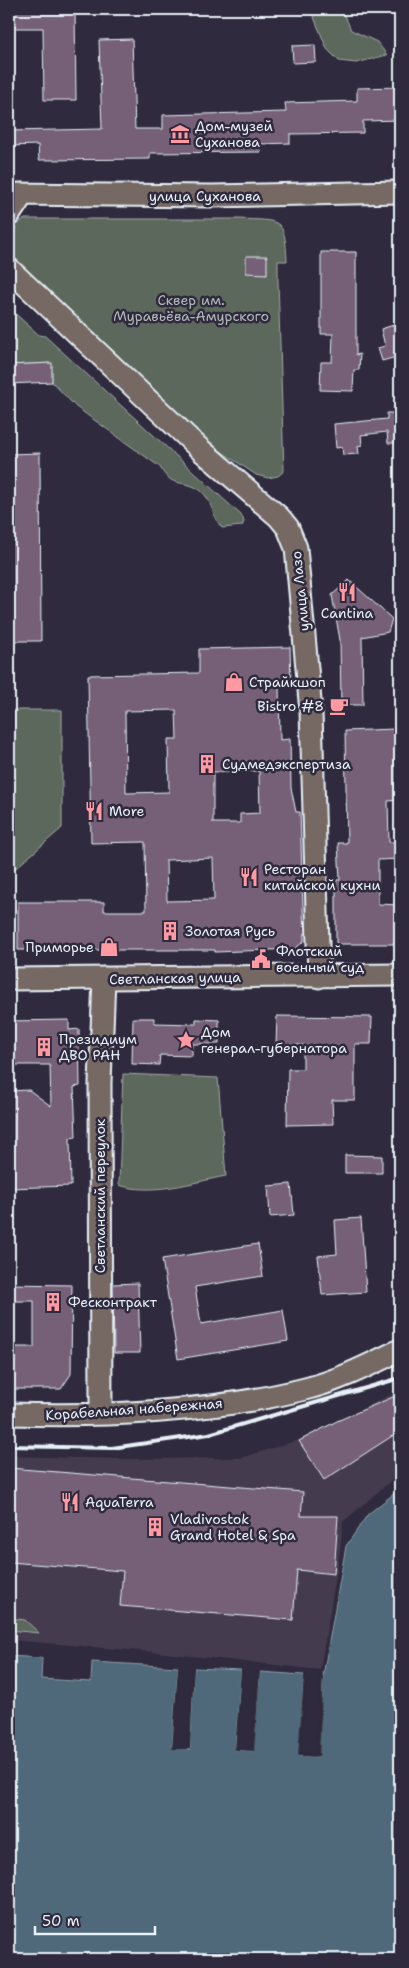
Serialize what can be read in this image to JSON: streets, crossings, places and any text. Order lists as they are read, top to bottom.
{
  "streets": {
    "main road": [
      "улица Суханова",
      "улица Лазо",
      "Светланская улица",
      "Светланский переулок",
      "Корабельная набережная"
    ]
  },
  "crossings": [
    ["улица Лазо", "Светланская улица"],
    ["Светланская улица", "Светланский переулок"],
    ["Светланский переулок", "Корабельная набережная"]
  ],
  "parks": ["Сквер им. Муравьёва-Амурского"],
  "places": {
    "museum": ["Дом-музей Суханова"],
    "restaurant": [
      "Cantina",
      "More",
      "Ресторан китайской кухни",
      "AquaTerra"
    ],
    "shop": ["Страйкшоп", "Приморье"],
    "cafe": ["Bistro #8"],
    "building": [
      "Судмедэкспертиза",
      "Золотая Русь",
      "Президиум ДВО РАН",
      "Фесконтракт",
      "Vladivostok Grand Hotel & Spa"
    ],
    "public building": ["Флотский военный суд"],
    "place": ["Дом генерал-губернатора"]
  },
  "scale_bar": "50 m"
}
